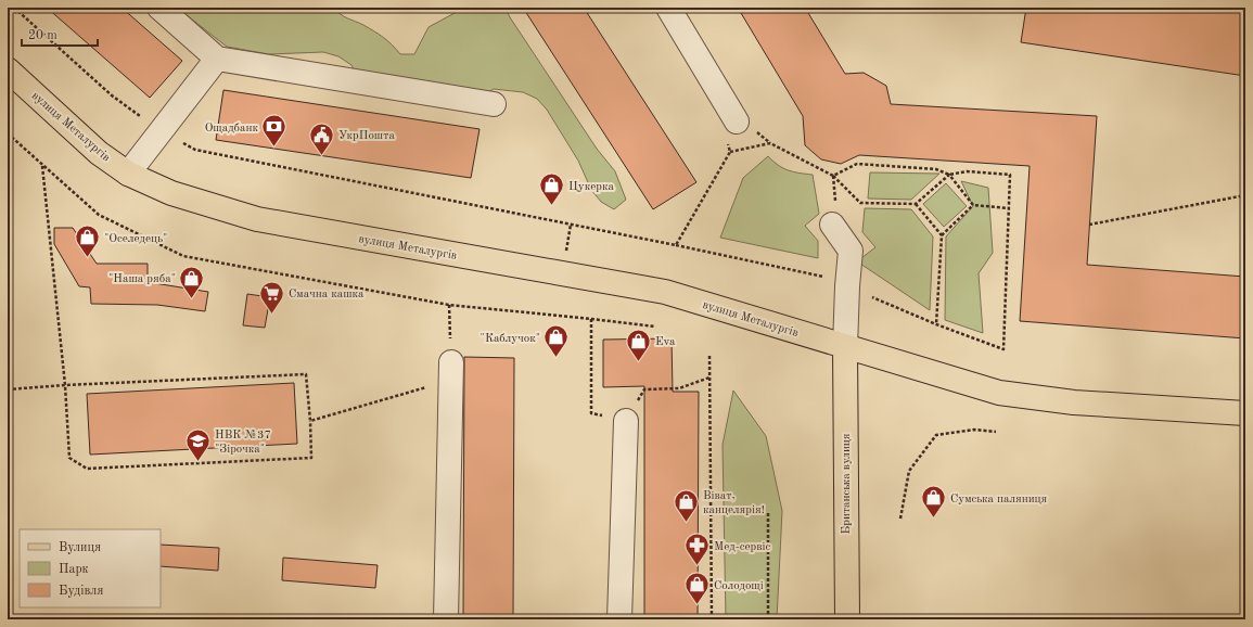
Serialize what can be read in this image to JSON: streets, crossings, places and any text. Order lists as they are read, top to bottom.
{
  "streets": {
    "main road": ["вулиця Металургів", "Британська вулиця"]
  },
  "crossings": [
    ["вулиця Металургів", "Британська вулиця"]
  ],
  "places": {
    "bank": ["Ощадбанк"],
    "public building": ["УкрПошта"],
    "shop": [
      "Цукерка",
      "\"Оселедець\"",
      "\"Наша ряба\"",
      "\"Каблучок\"",
      "Eva",
      "Сумська паляниця",
      "Віват, канцелярія!",
      "Солодощі"
    ],
    "supermarket": ["Смачна кашка"],
    "school or university": ["НВК №37 \"Зірочка\""],
    "pharmacy": ["Мед-сервіс"]
  },
  "legend": ["Вулиця", "Парк", "Будівля"],
  "scale_bar": "20 m"
}
